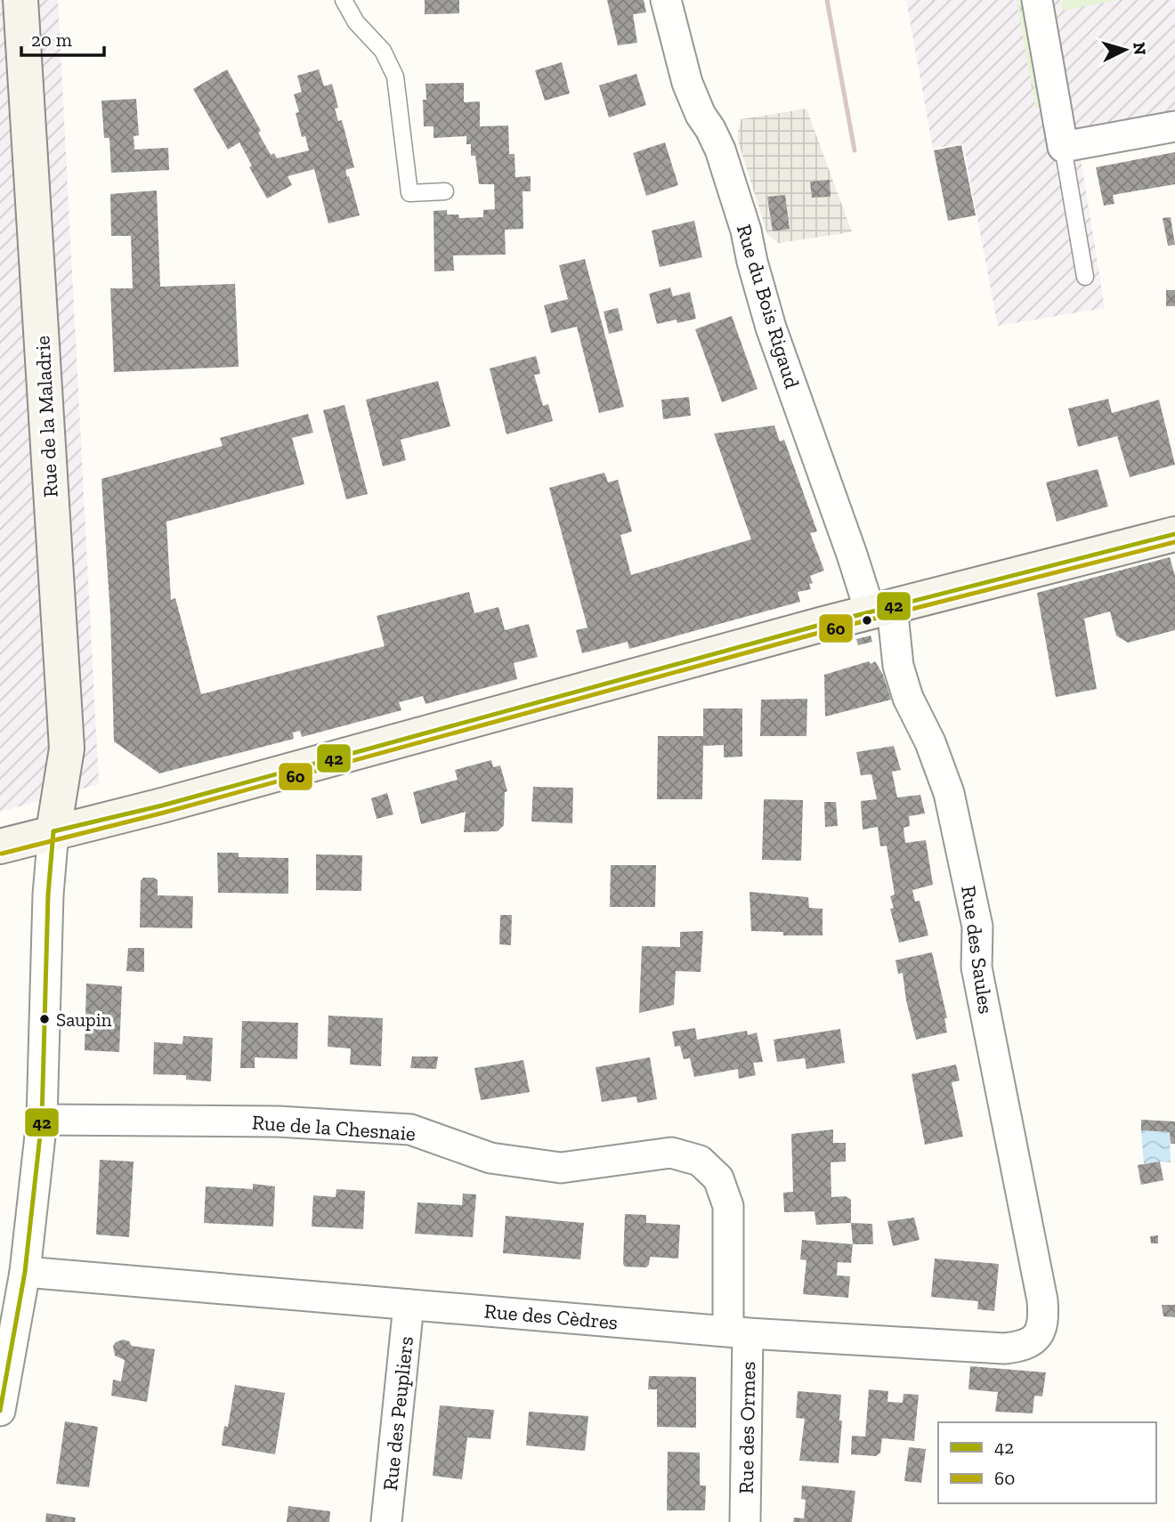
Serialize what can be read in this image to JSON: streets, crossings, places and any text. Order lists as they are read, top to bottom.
{
  "streets": {
    "main road": ["Rue de la Maladrie"],
    "street": [
      "Rue du Bois Rigaud",
      "Rue des Saules",
      "Rue de la Chesnaie",
      "Rue des Cèdres",
      "Rue des Peupliers",
      "Rue des Ormes"
    ]
  },
  "crossings": [
    ["Rue du Bois Rigaud", "Rue des Saules"],
    ["Rue des Saules", "Rue des Cèdres"],
    ["Rue de la Chesnaie", "Rue des Cèdres"],
    ["Rue de la Chesnaie", "Rue des Ormes"],
    ["Rue des Cèdres", "Rue des Peupliers"],
    ["Rue des Cèdres", "Rue des Ormes"]
  ],
  "places": ["Saupin"],
  "lines": ["transit line 42", "transit line 60"],
  "legend": ["42", "60"],
  "scale_bar": "20 m",
  "north": "right"
}
